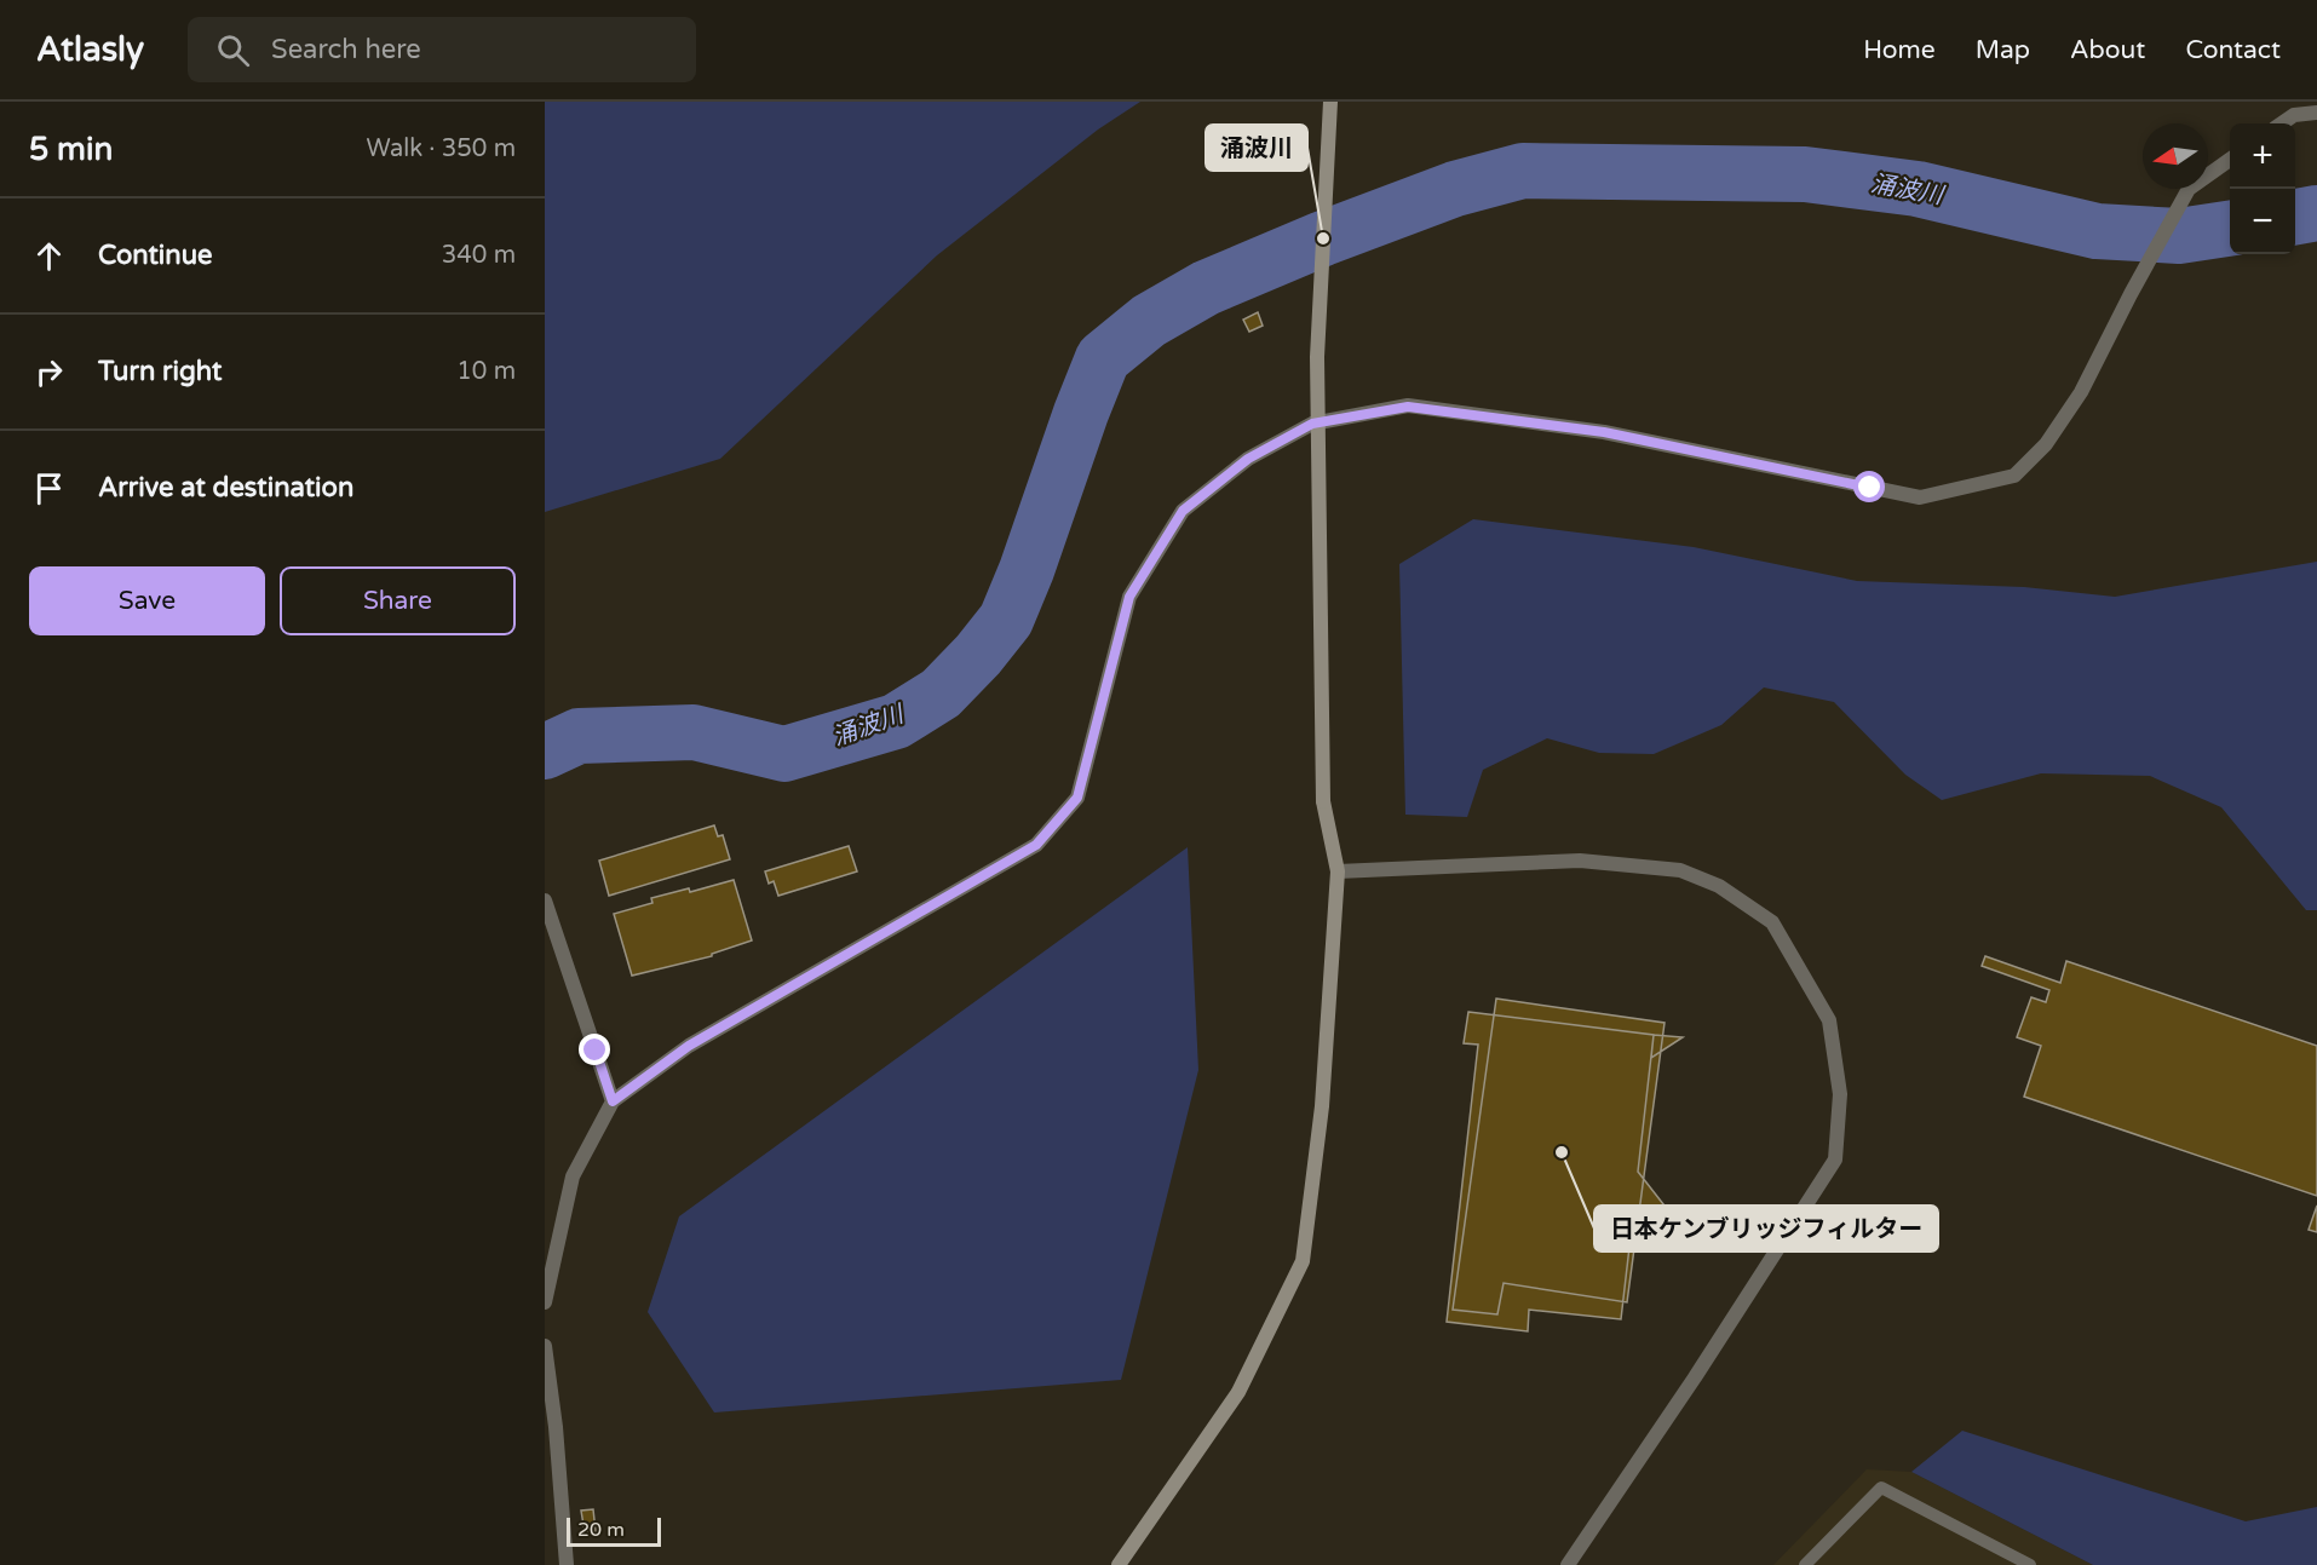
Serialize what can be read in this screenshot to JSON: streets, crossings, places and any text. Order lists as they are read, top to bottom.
{
  "water": ["涌波川"],
  "places": ["涌波川", "日本ケンブリッジフィルター"],
  "scale_bar": "20 m",
  "north": "left",
  "page": {
    "header": "Atlasly",
    "search": "Search here",
    "nav": [
      "Home",
      "Map",
      "About",
      "Contact"
    ],
    "heading": ["5 min", "Walk · 350 m"],
    "map_buttons": ["+", "−"],
    "list": [
      ["Continue", "340 m"],
      ["Turn right", "10 m"],
      "Arrive at destination"
    ],
    "buttons": ["Save", "Share"],
    "scale": "20 m"
  }
}
